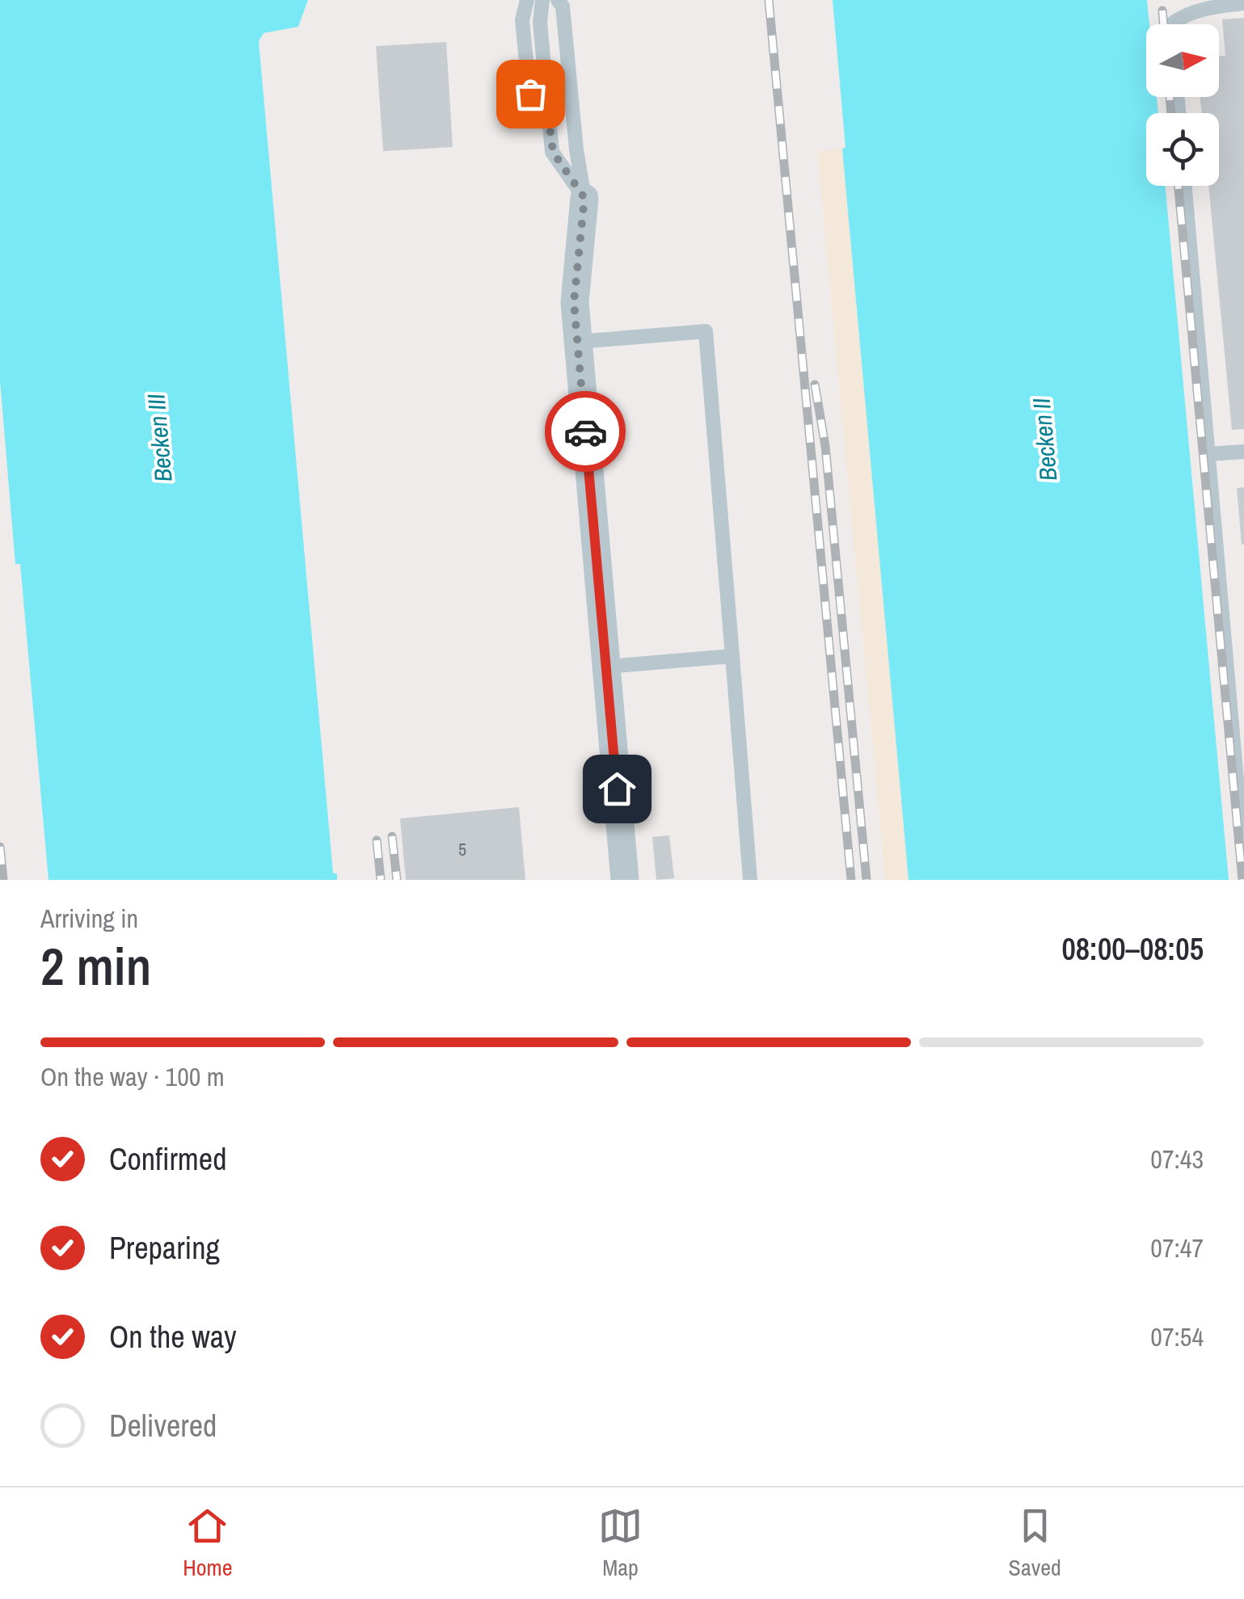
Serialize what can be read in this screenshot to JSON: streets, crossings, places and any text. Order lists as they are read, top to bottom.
{
  "water": ["Becken III", "Becken II"],
  "house_numbers": ["5"],
  "north": "right",
  "page": {
    "heading": ["2 min", "Arriving in", "08:00–08:05"],
    "bar": "On the way · 100 m",
    "list": [
      ["Confirmed", "07:43"],
      ["Preparing", "07:47"],
      ["On the way", "07:54"],
      "Delivered"
    ],
    "tabs": ["Home", "Map", "Saved"]
  }
}
